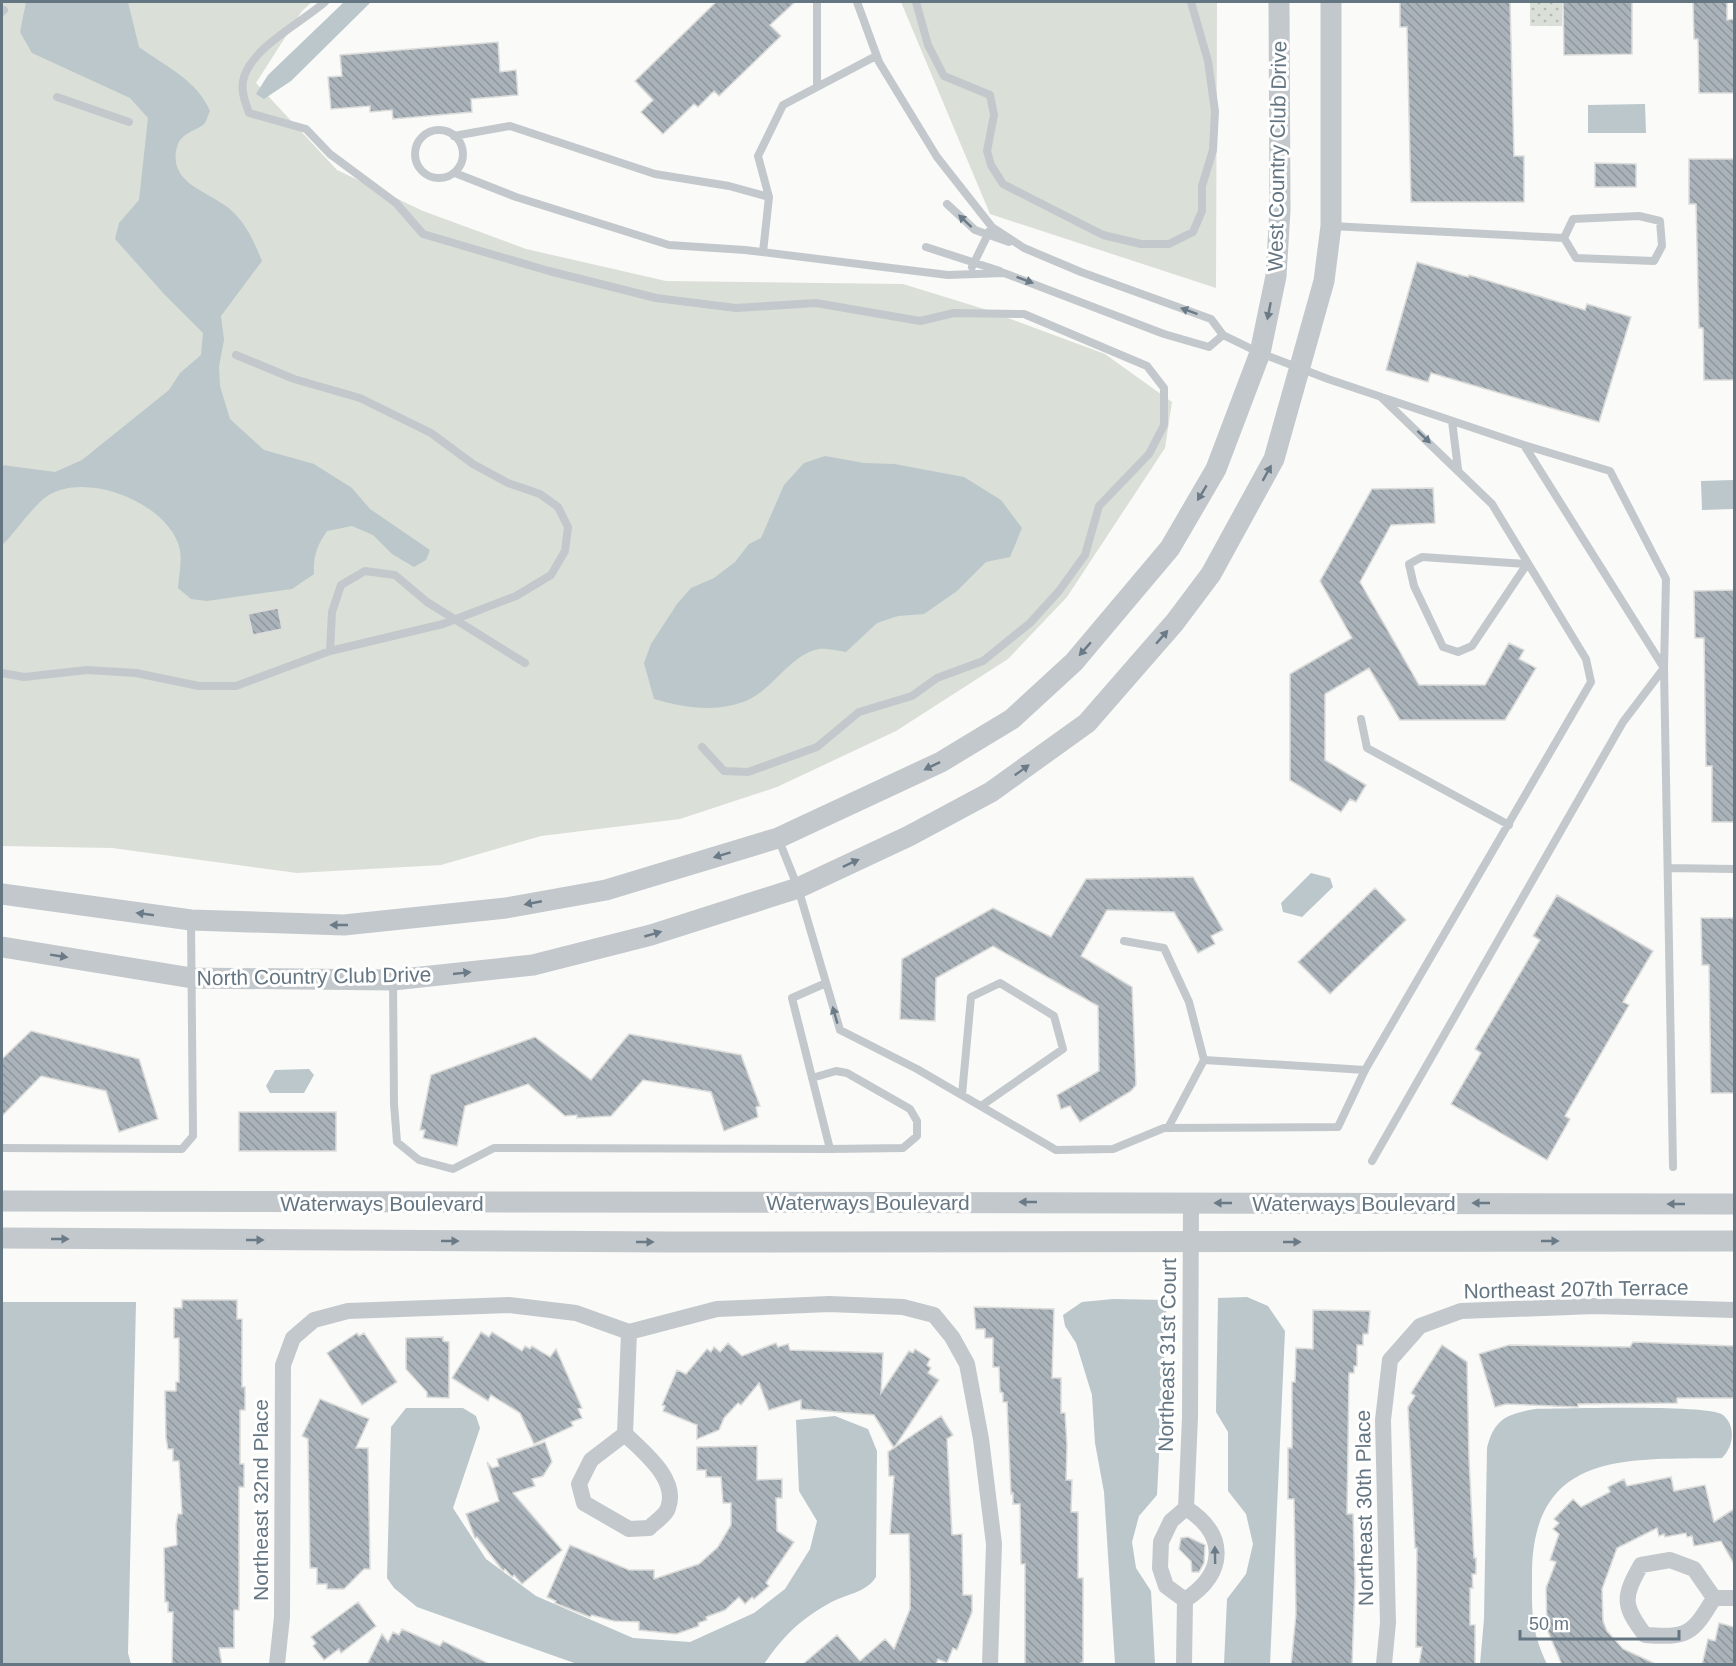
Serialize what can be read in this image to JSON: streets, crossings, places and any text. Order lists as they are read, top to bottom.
{
  "streets": {
    "street": [
      "West Country Club Drive",
      "North Country Club Drive",
      "Waterways Boulevard",
      "Northeast 207th Terrace",
      "Northeast 31st Court",
      "Northeast 32nd Place",
      "Northeast 30th Place"
    ]
  },
  "crossings": [
    ["Waterways Boulevard", "Northeast 31st Court"],
    ["Northeast 207th Terrace", "Northeast 30th Place"]
  ],
  "scale_bar": "50 m"
}
